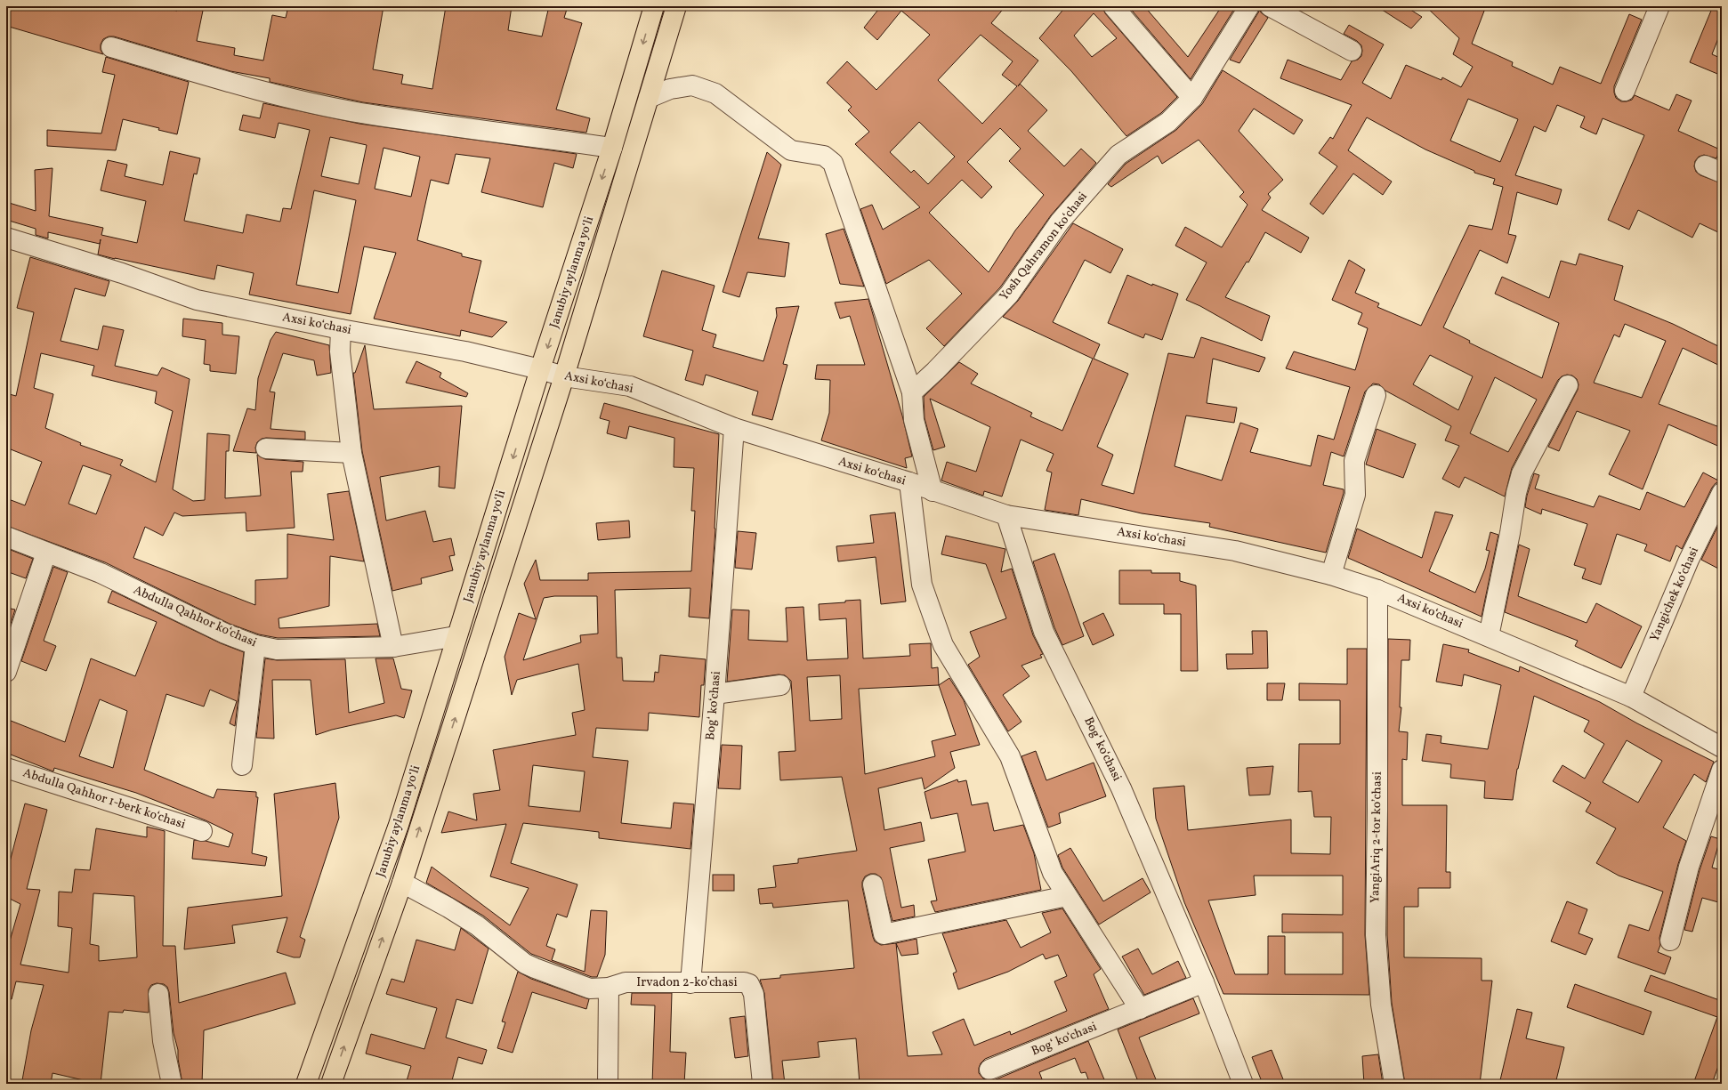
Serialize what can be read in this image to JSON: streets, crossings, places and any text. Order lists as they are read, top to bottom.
{
  "streets": {
    "highway": ["Janubiy aylanma yoʻli"],
    "street": [
      "Yosh Qahramon koʻchasi",
      "Axsi koʻchasi",
      "Yangichek koʻchasi",
      "Abdulla Qahhor koʻchasi",
      "Bogʻ koʻchasi",
      "Аbdulla Qahhor 1-berk koʻchasi",
      "YangiАriq 2-tor koʼchasi",
      "Irvadon 2-koʼchasi"
    ]
  },
  "crossings": [
    ["Janubiy aylanma yoʻli", "Axsi koʻchasi"],
    ["Janubiy aylanma yoʻli", "Abdulla Qahhor koʻchasi"],
    ["Janubiy aylanma yoʻli", "Irvadon 2-koʼchasi"],
    ["Axsi koʻchasi", "Yangichek koʻchasi"],
    ["Axsi koʻchasi", "Bogʻ koʻchasi"],
    ["Axsi koʻchasi", "YangiАriq 2-tor koʼchasi"],
    ["Bogʻ koʻchasi", "Irvadon 2-koʼchasi"]
  ]
}
